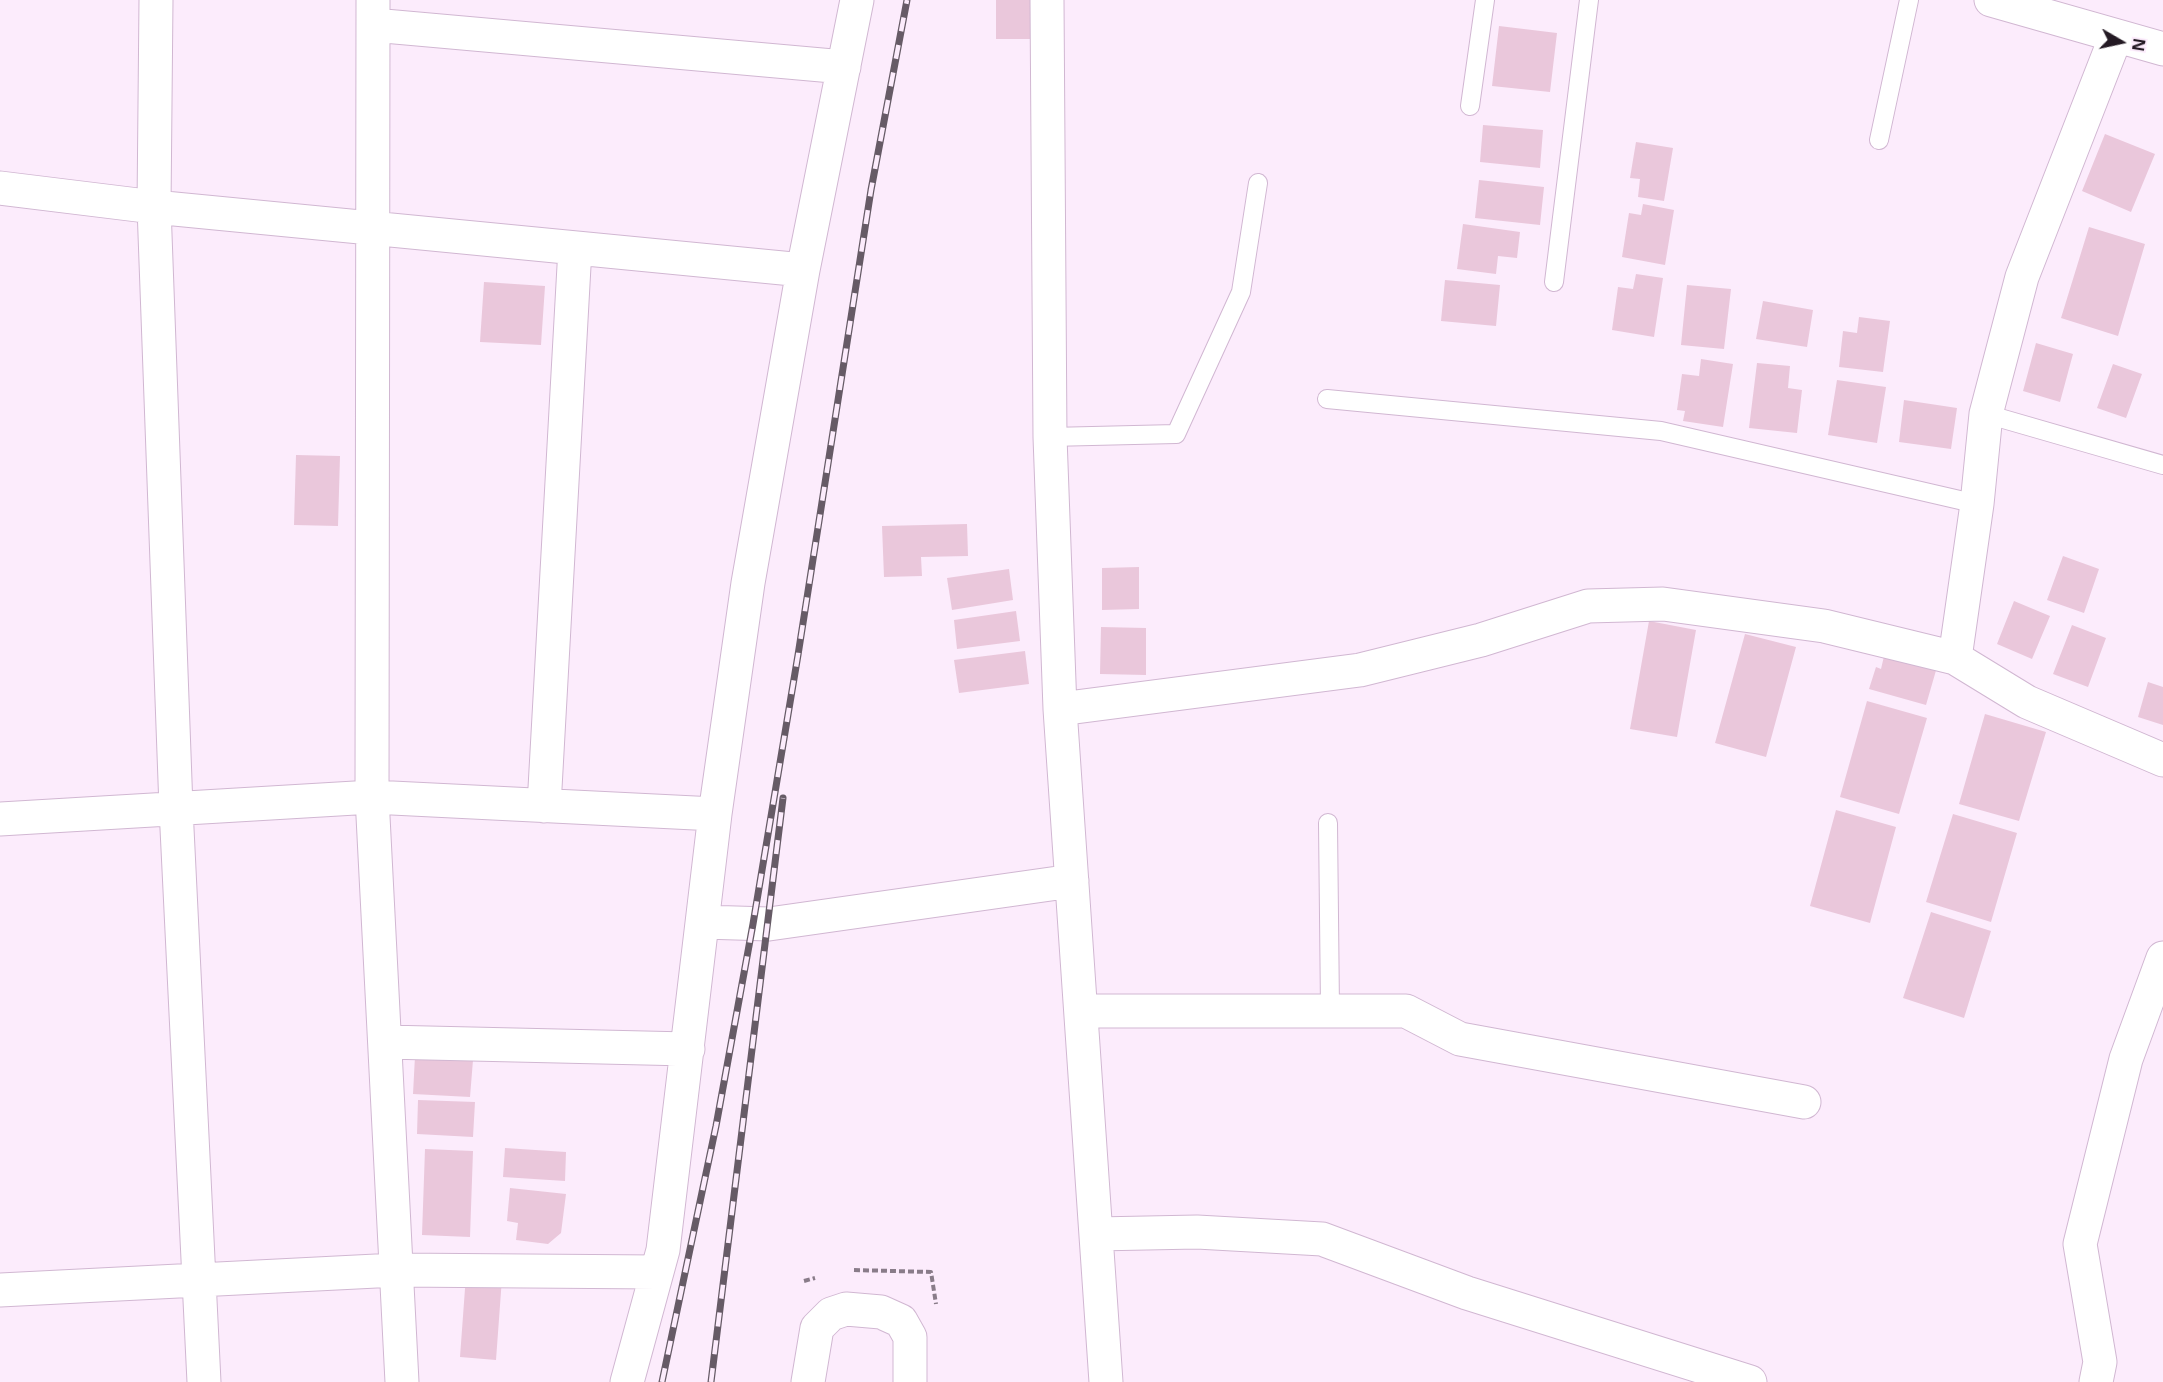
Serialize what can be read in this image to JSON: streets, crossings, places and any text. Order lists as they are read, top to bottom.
{
  "north": "right"
}
